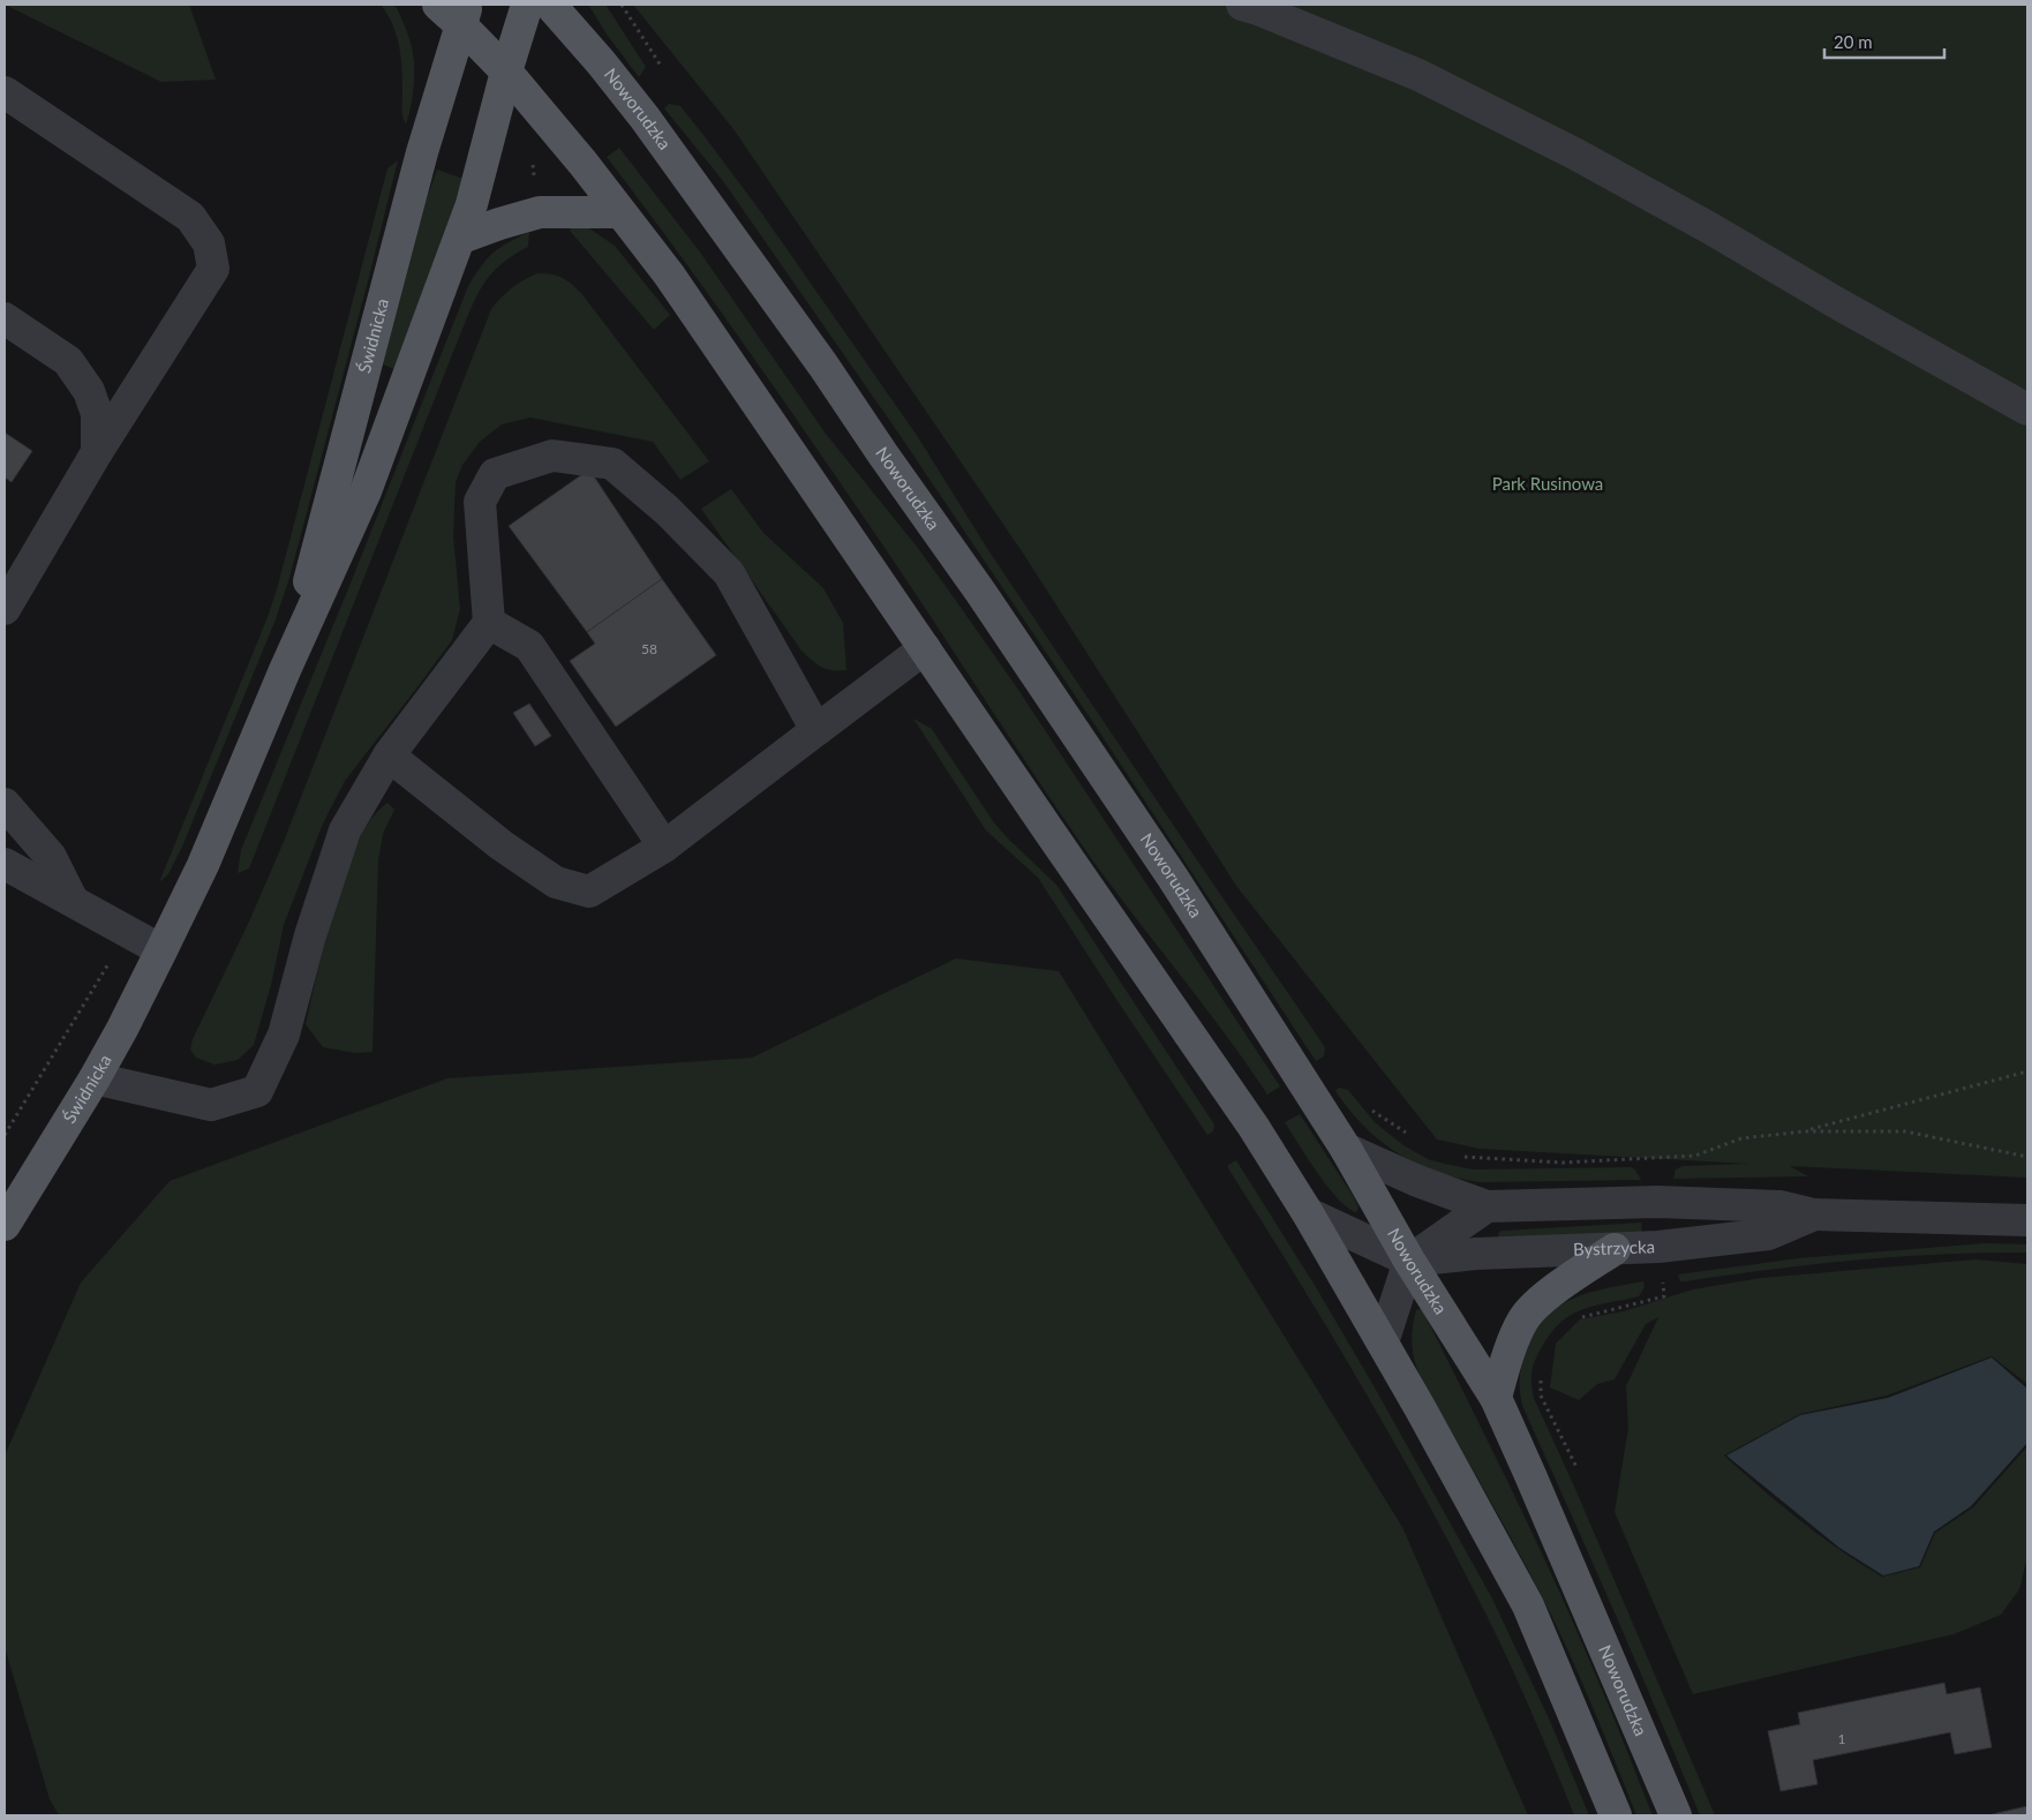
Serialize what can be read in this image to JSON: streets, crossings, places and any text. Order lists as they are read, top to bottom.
{
  "streets": {
    "main road": ["Noworudzka", "Świdnicka"],
    "street": ["Bystrzycka"]
  },
  "crossings": [
    ["Noworudzka", "Bystrzycka"]
  ],
  "parks": ["Park Rusinowa"],
  "house_numbers": ["58", "1"],
  "scale_bar": "20 m"
}
